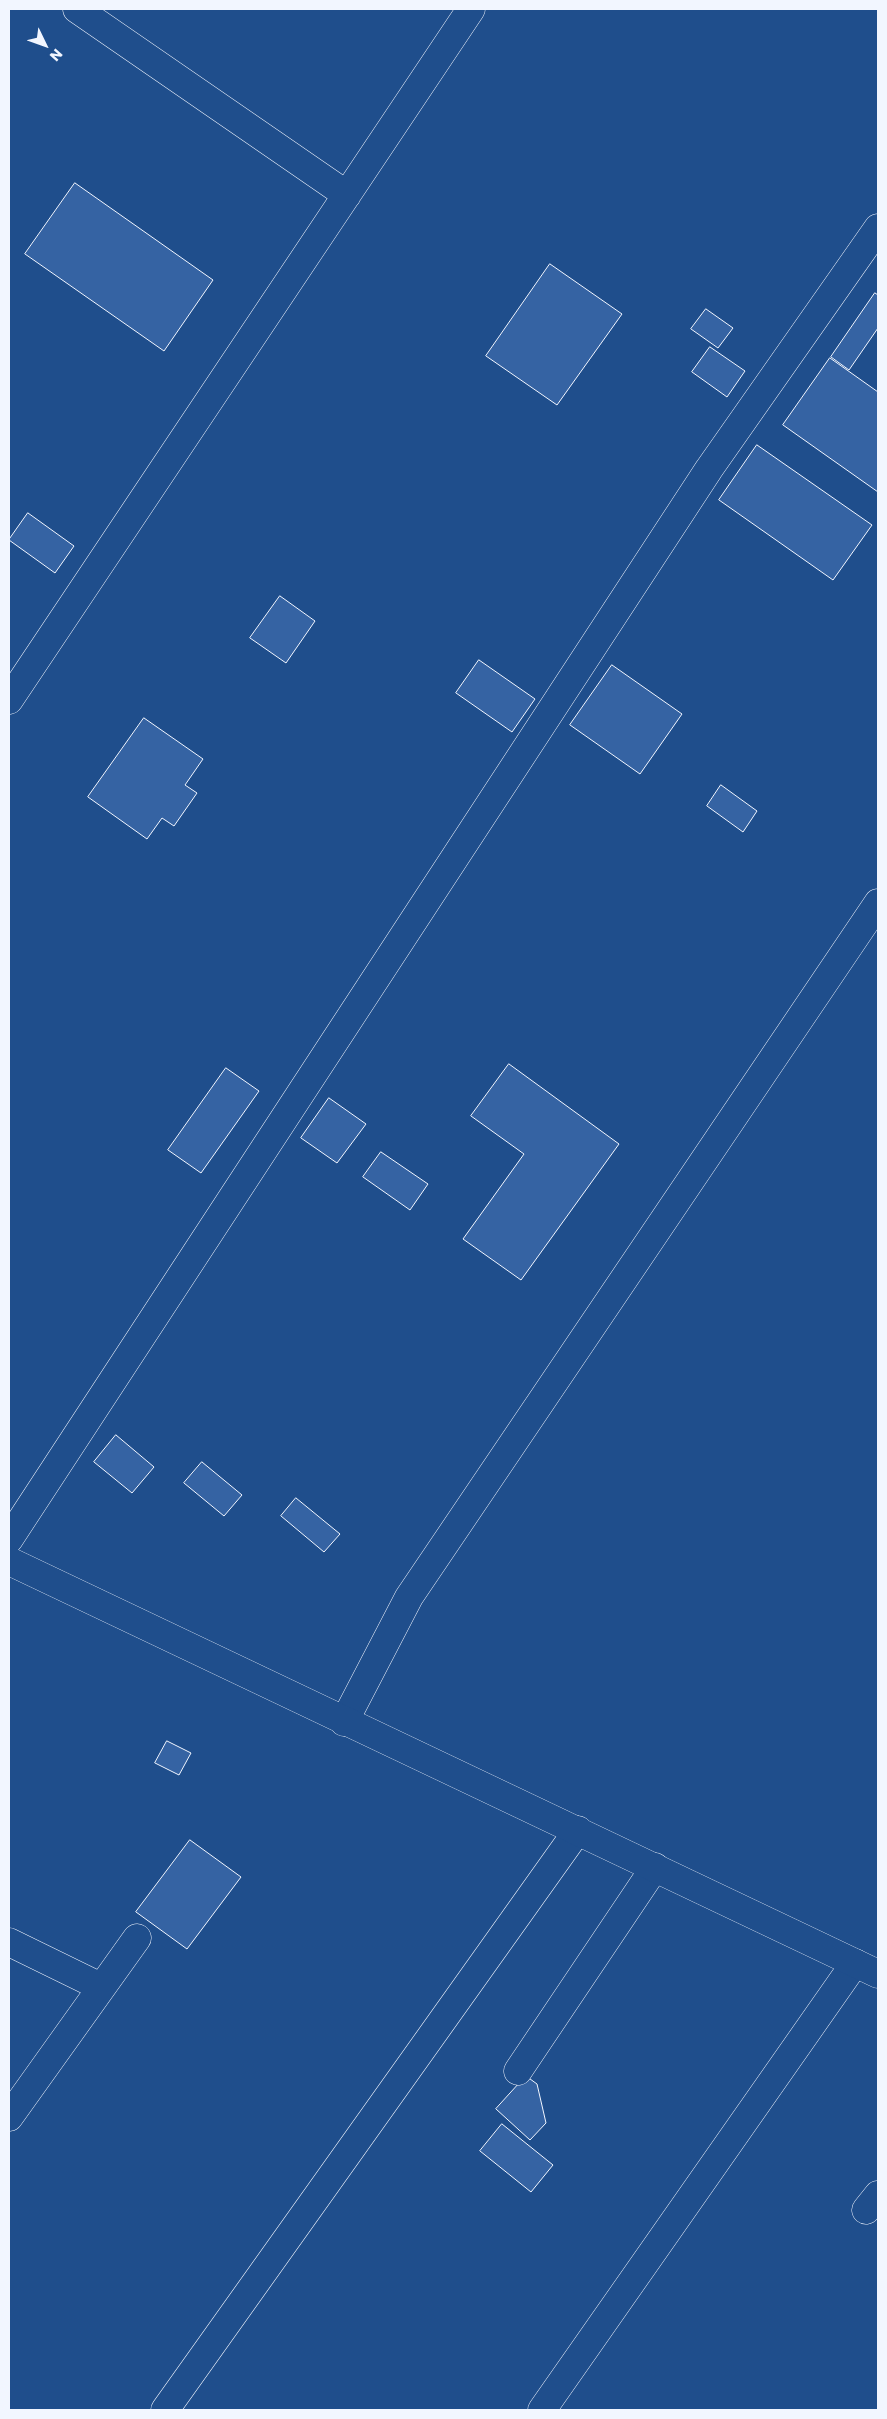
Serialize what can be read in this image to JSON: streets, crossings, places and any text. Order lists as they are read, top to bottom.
{
  "north": "bottom right"
}
